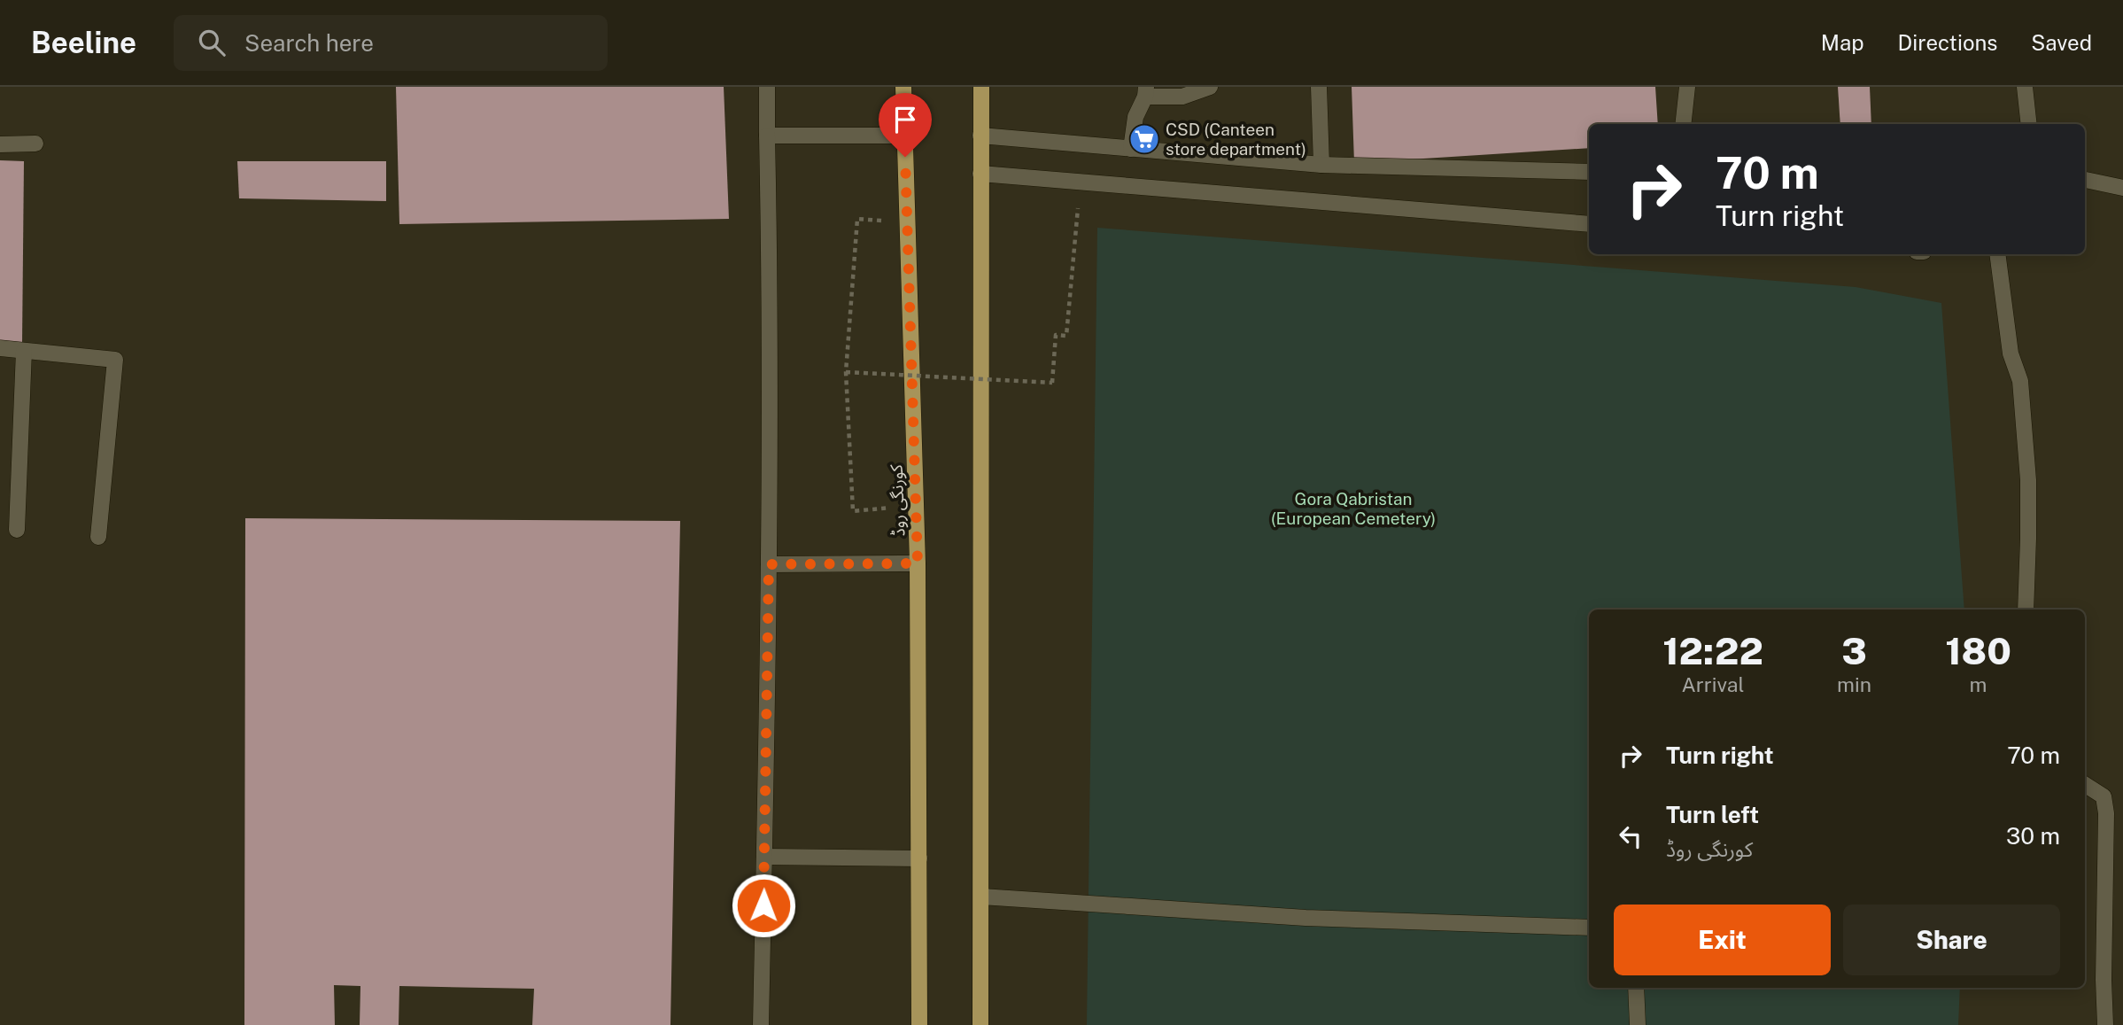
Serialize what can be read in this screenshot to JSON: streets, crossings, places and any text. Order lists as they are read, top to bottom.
{
  "streets": {
    "main road": ["کورنگی روڈ"]
  },
  "parks": ["Gora Qabristan (European Cemetery)"],
  "places": {
    "supermarket": ["CSD (Canteen store department)"]
  },
  "page": {
    "header": "Beeline",
    "search": "Search here",
    "nav": ["Map", "Directions", "Saved"],
    "turn": ["70 m", "Turn right"],
    "eta": [
      "12:22",
      "Arrival",
      "3",
      "min",
      "180",
      "m"
    ],
    "list": [
      {
        "name": "Turn right",
        "value": "70 m"
      },
      {
        "name": "Turn left",
        "note": "کورنگی روڈ",
        "value": "30 m"
      }
    ],
    "buttons": ["Exit", "Share"]
  }
}
